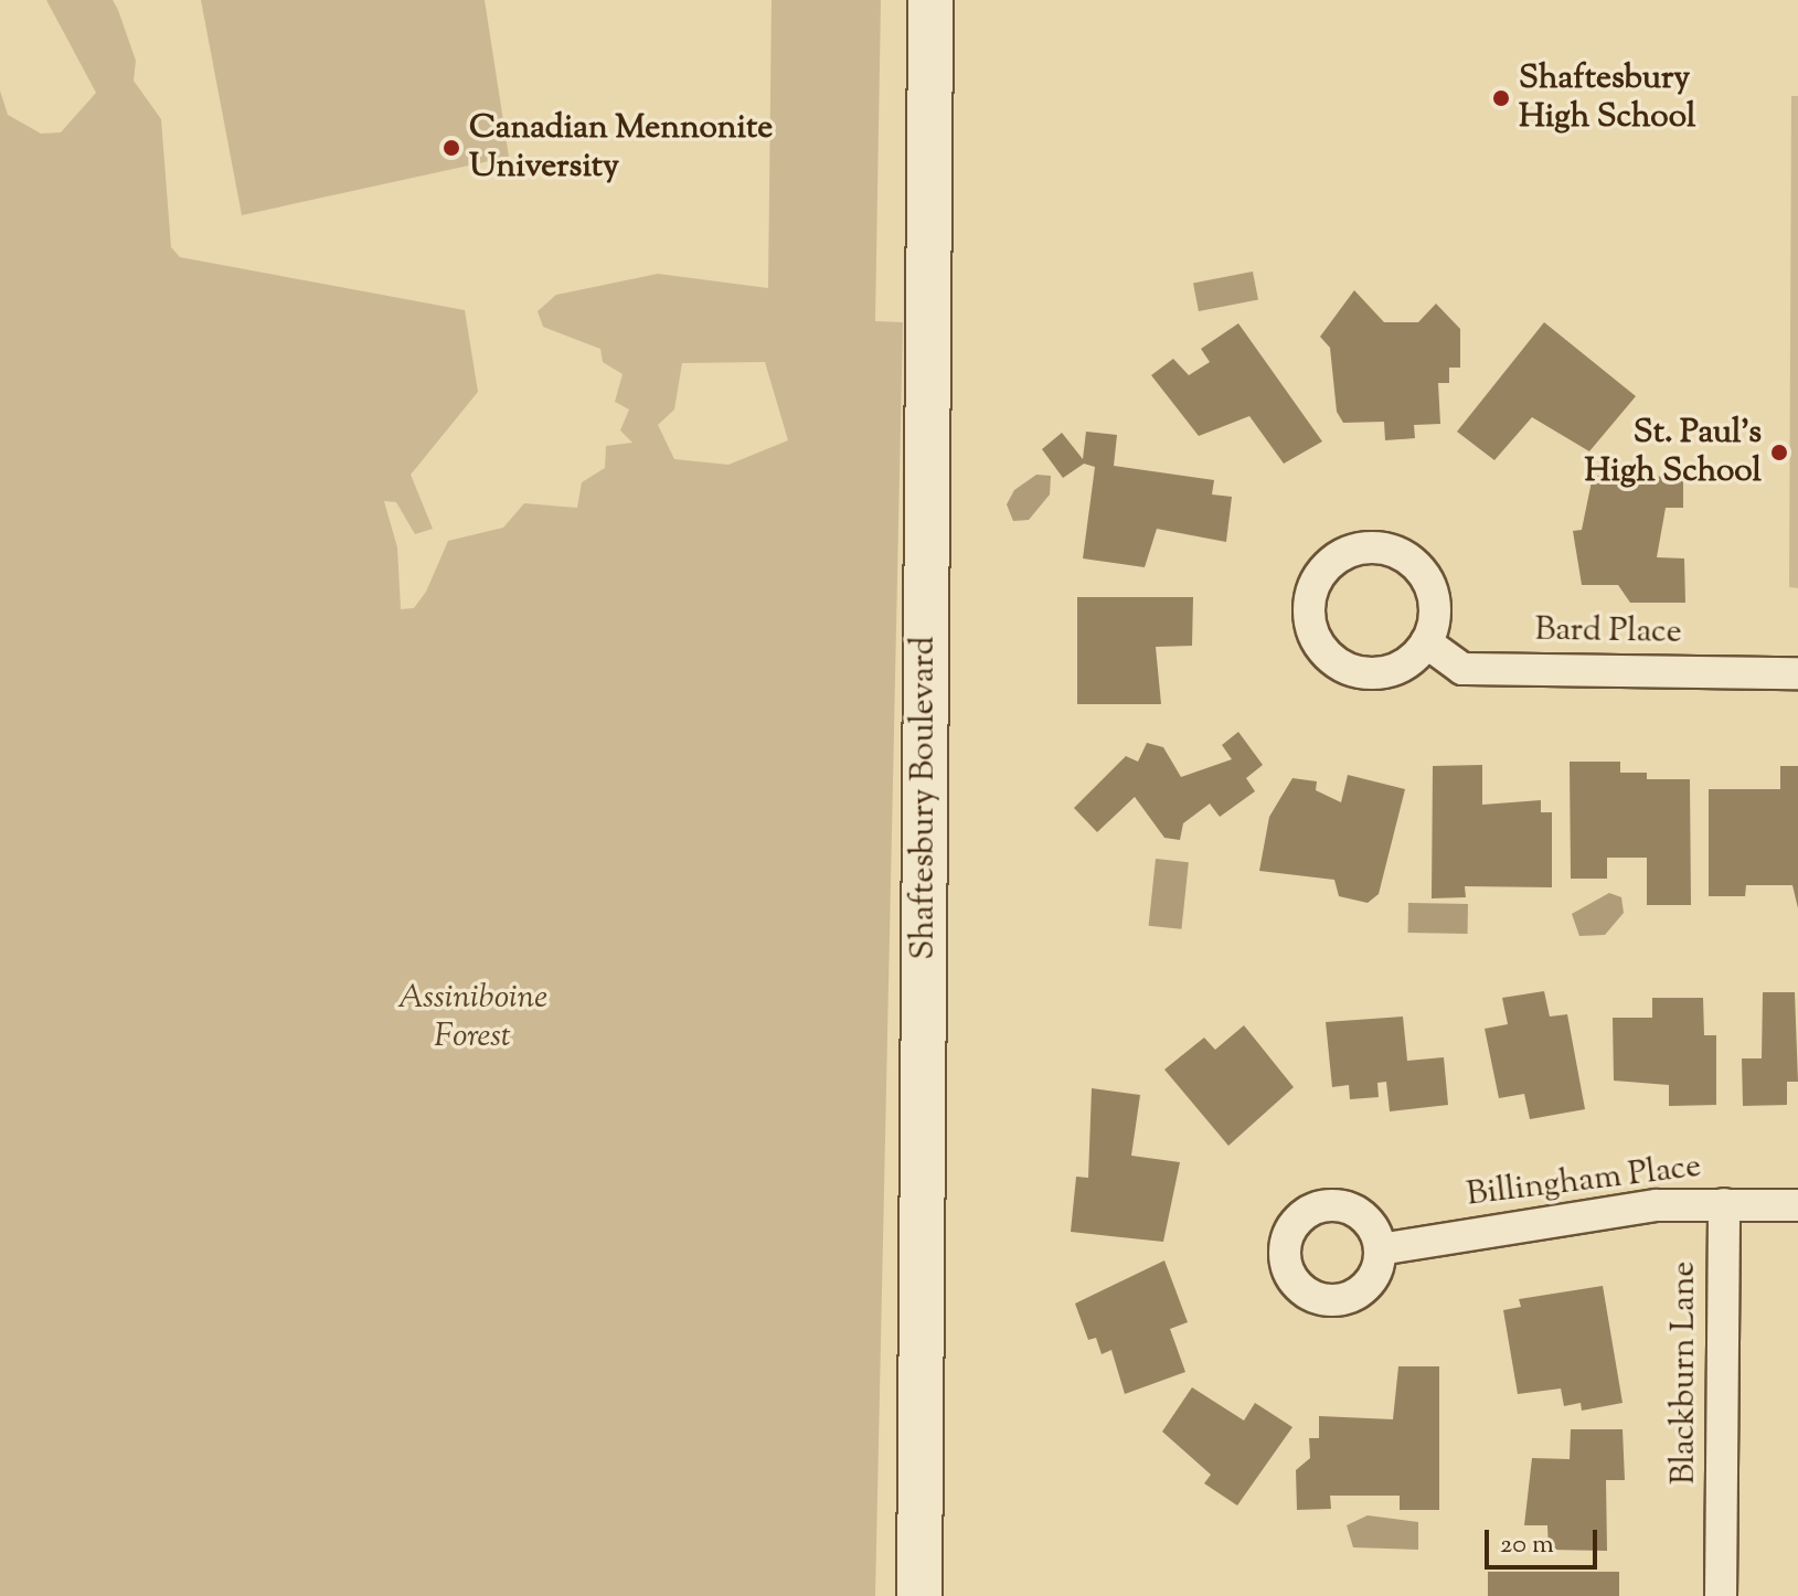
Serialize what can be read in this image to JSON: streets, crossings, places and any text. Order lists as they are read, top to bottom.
{
  "streets": {
    "street": [
      "Bard Place",
      "Shaftesbury Boulevard",
      "Billingham Place",
      "Blackburn Lane"
    ]
  },
  "crossings": [
    ["Billingham Place", "Blackburn Lane"]
  ],
  "parks": ["Assiniboine Forest"],
  "places": ["Shaftesbury High School", "Canadian Mennonite University", "St. Paul's High School"],
  "scale_bar": "20 m"
}
